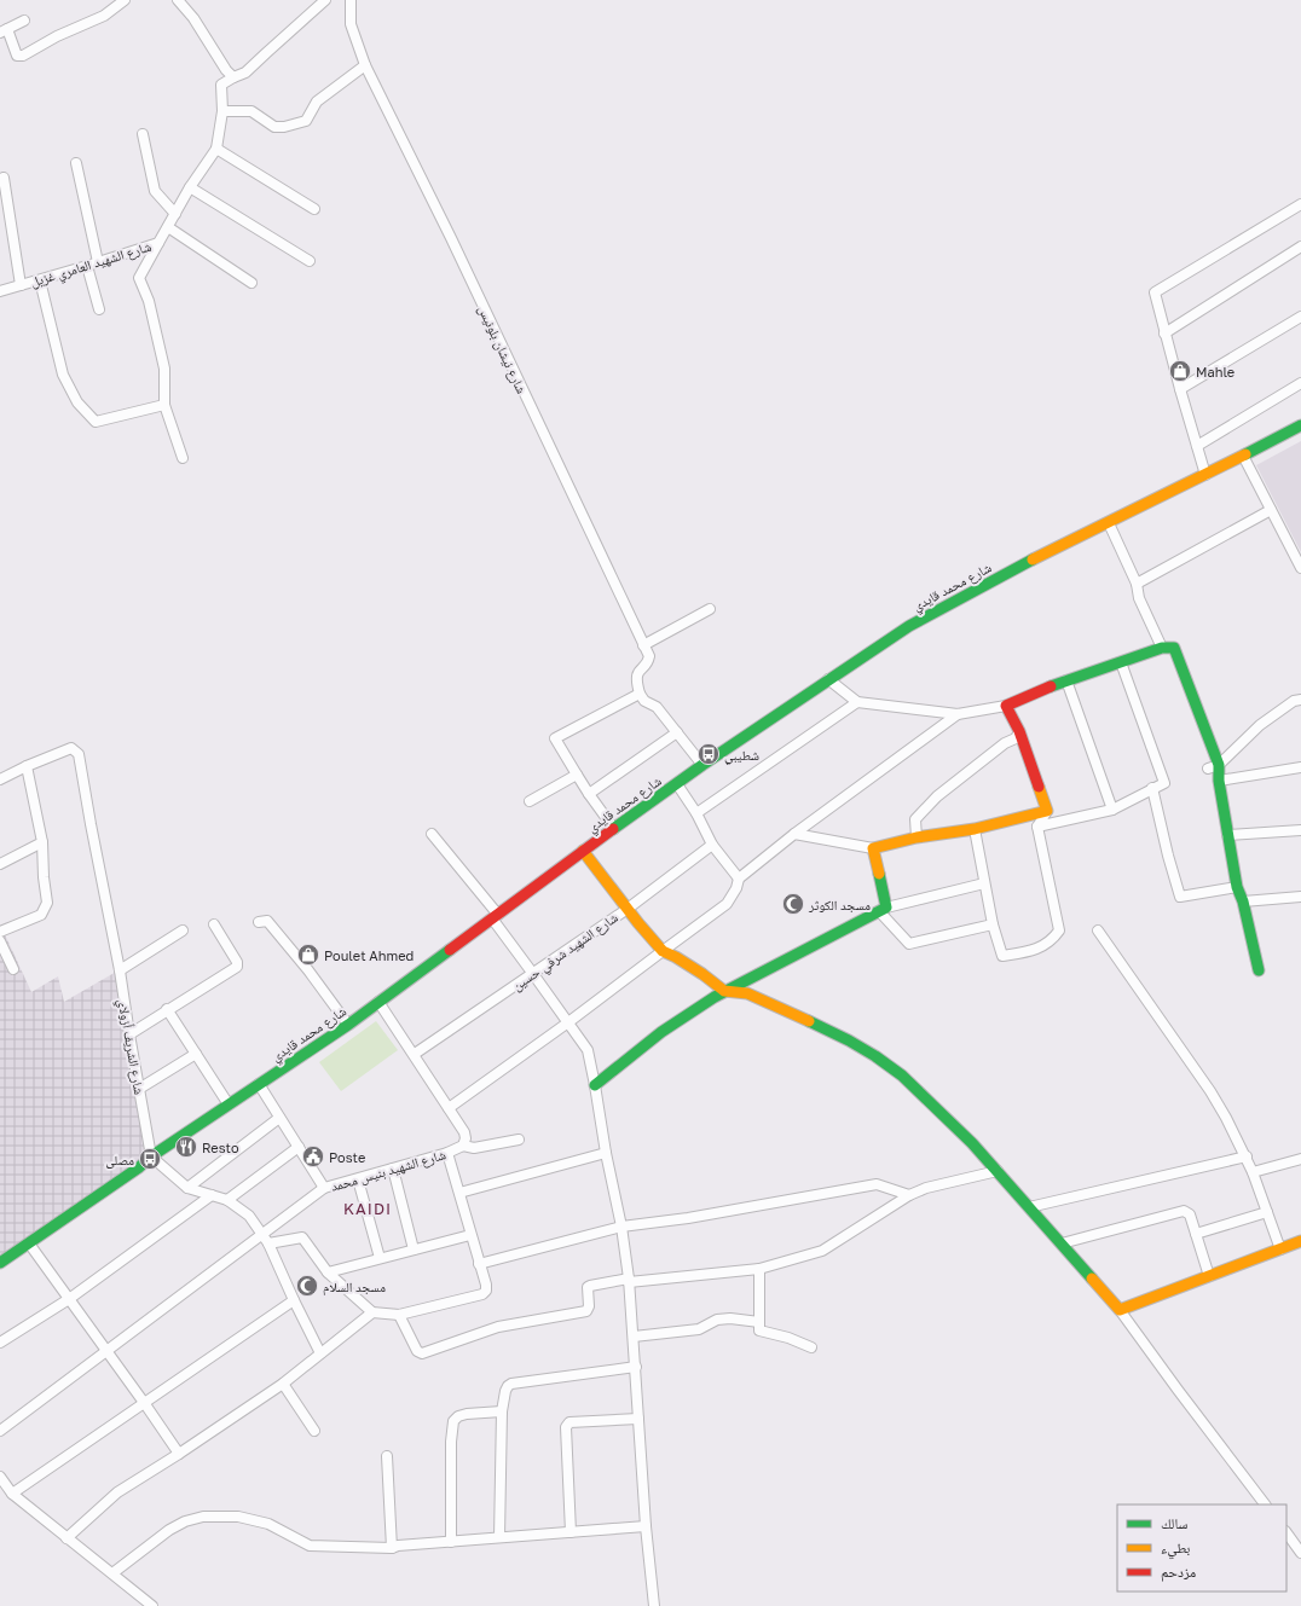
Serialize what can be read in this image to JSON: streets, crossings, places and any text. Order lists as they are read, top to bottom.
{
  "streets": {
    "street": [
      "شارع الشهيد العامري غزيل",
      "شارع نيشان بلونيس",
      "شارع محمد قايدي",
      "شارع الشهيد شرفي حسين",
      "شارع الشريف أزولاي",
      "شارع الشهيد بنيس محمد"
    ]
  },
  "crossings": [
    ["شارع محمد قايدي", "شارع الشريف أزولاي"],
    ["شارع محمد قايدي", "شارع الشهيد بنيس محمد"],
    ["شارع الشهيد شرفي حسين", "شارع الشهيد بنيس محمد"]
  ],
  "districts": ["KAIDI"],
  "places": {
    "shop": ["Mahle", "Poulet Ahmed"],
    "bus stop": ["شطيبي", "مصلى"],
    "mosque": ["مسجد الكوثر", "مسجد السلام"],
    "restaurant": ["Resto"],
    "public building": ["Poste"]
  },
  "legend": ["سالك", "بطيء", "مزدحم"]
}
